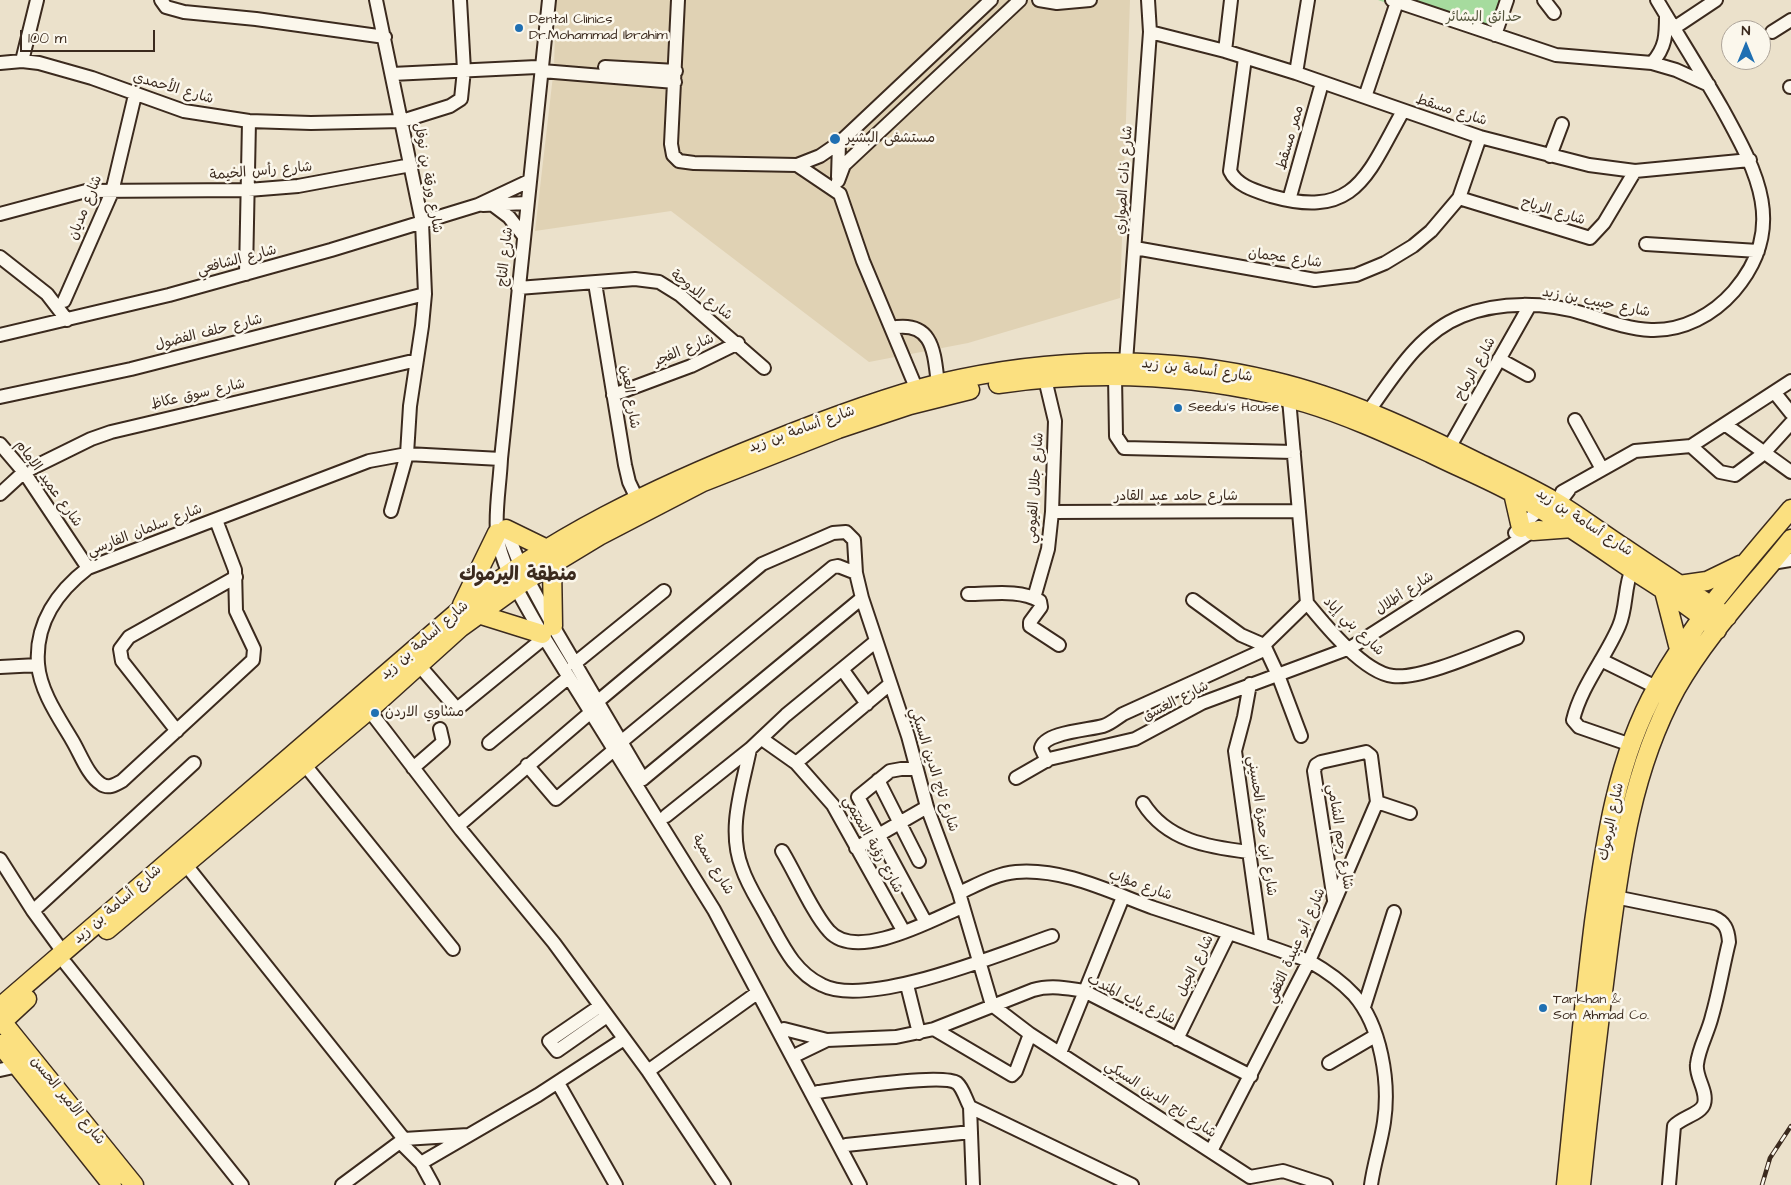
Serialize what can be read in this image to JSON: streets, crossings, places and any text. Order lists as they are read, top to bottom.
{
  "streets": {
    "highway": ["شارع أسامة بن زيد", "شارع اليرموك", "شارع الأمير الحسن"],
    "street": [
      "شارع الأحمدي",
      "شارع مسقط",
      "ممر مسقط",
      "شارع رأس الخيمة",
      "شارع ورقة بن نوفل",
      "شارع ذات الصواري",
      "شارع مديان",
      "شارع الرياح",
      "شارع التاج",
      "شارع عجمان",
      "شارع الشافعي",
      "شارع الدوحة",
      "شارع حبيب بن زيد",
      "شارع حلف الفضول",
      "شارع الفجر",
      "شارع الرماح",
      "شارع سوق عكاظ",
      "شارع العين",
      "شارع عميد الإمام",
      "شارع جلال الفيومي",
      "شارع حامد عبد القادر",
      "شارع سلمان الفارسي",
      "شارع أطلال",
      "شارع بني إياد",
      "شارع الغسق",
      "شارع تاج الدين السبكي",
      "شارع ابن حمزة الحسيني",
      "شارع رجم الشامي",
      "شارع رؤبة التميمي",
      "شارع سمية",
      "شارع مؤاب",
      "شارع أبو عبيدة الثقفي",
      "شارع الجبل",
      "شارع باب المندب"
    ]
  },
  "crossings": [
    ["شارع الأحمدي", "شارع ورقة بن نوفل"],
    ["شارع الأحمدي", "شارع مديان"],
    ["شارع مسقط", "ممر مسقط"],
    ["شارع مسقط", "شارع ذات الصواري"],
    ["شارع مسقط", "شارع الرياح"],
    ["شارع مسقط", "شارع عجمان"],
    ["شارع مسقط", "شارع حبيب بن زيد"],
    ["شارع رأس الخيمة", "شارع ورقة بن نوفل"],
    ["شارع رأس الخيمة", "شارع مديان"],
    ["شارع ورقة بن نوفل", "شارع الشافعي"],
    ["شارع ورقة بن نوفل", "شارع حلف الفضول"],
    ["شارع ورقة بن نوفل", "شارع سوق عكاظ"],
    ["شارع ورقة بن نوفل", "شارع سلمان الفارسي"],
    ["شارع ذات الصواري", "شارع عجمان"],
    ["شارع ذات الصواري", "شارع أسامة بن زيد"],
    ["شارع ذات الصواري", "شارع بني إياد"],
    ["شارع مديان", "شارع الشافعي"],
    ["شارع الرياح", "شارع عجمان"],
    ["شارع التاج", "شارع الشافعي"],
    ["شارع التاج", "شارع الدوحة"],
    ["شارع التاج", "شارع أسامة بن زيد"],
    ["شارع التاج", "شارع سلمان الفارسي"],
    ["شارع التاج", "شارع سمية"],
    ["شارع الدوحة", "شارع الفجر"],
    ["شارع الدوحة", "شارع العين"],
    ["شارع حبيب بن زيد", "شارع الرماح"],
    ["شارع حبيب بن زيد", "شارع أسامة بن زيد"],
    ["شارع الفجر", "شارع العين"],
    ["شارع الرماح", "شارع أسامة بن زيد"],
    ["شارع أسامة بن زيد", "شارع العين"],
    ["شارع أسامة بن زيد", "شارع جلال الفيومي"],
    ["شارع أسامة بن زيد", "شارع أطلال"],
    ["شارع أسامة بن زيد", "شارع بني إياد"],
    ["شارع أسامة بن زيد", "شارع اليرموك"],
    ["شارع أسامة بن زيد", "شارع سمية"],
    ["شارع أسامة بن زيد", "شارع الأمير الحسن"],
    ["شارع سوق عكاظ", "شارع عميد الإمام"],
    ["شارع عميد الإمام", "شارع سلمان الفارسي"],
    ["شارع جلال الفيومي", "شارع حامد عبد القادر"],
    ["شارع حامد عبد القادر", "شارع بني إياد"],
    ["شارع أطلال", "شارع بني إياد"],
    ["شارع أطلال", "شارع الغسق"],
    ["شارع بني إياد", "شارع الغسق"],
    ["شارع الغسق", "شارع ابن حمزة الحسيني"],
    ["شارع تاج الدين السبكي", "شارع سمية"],
    ["شارع تاج الدين السبكي", "شارع مؤاب"],
    ["شارع تاج الدين السبكي", "شارع أبو عبيدة الثقفي"],
    ["شارع تاج الدين السبكي", "شارع باب المندب"],
    ["شارع ابن حمزة الحسيني", "شارع مؤاب"],
    ["شارع رجم الشامي", "شارع أبو عبيدة الثقفي"],
    ["شارع مؤاب", "شارع أبو عبيدة الثقفي"],
    ["شارع مؤاب", "شارع الجبل"],
    ["شارع أبو عبيدة الثقفي", "شارع باب المندب"],
    ["شارع الجبل", "شارع باب المندب"]
  ],
  "districts": ["منطقة اليرموك"],
  "parks": ["حدائق البشائر"],
  "places": [
    "Dental Clinics Dr.Mohammad Ibrahim",
    "مستشفى البشير",
    "Seedu's House",
    "مشاوي الاردن",
    "Tarkhan & Son Ahmad Co."
  ],
  "scale_bar": "100 m",
  "north": "top"
}
